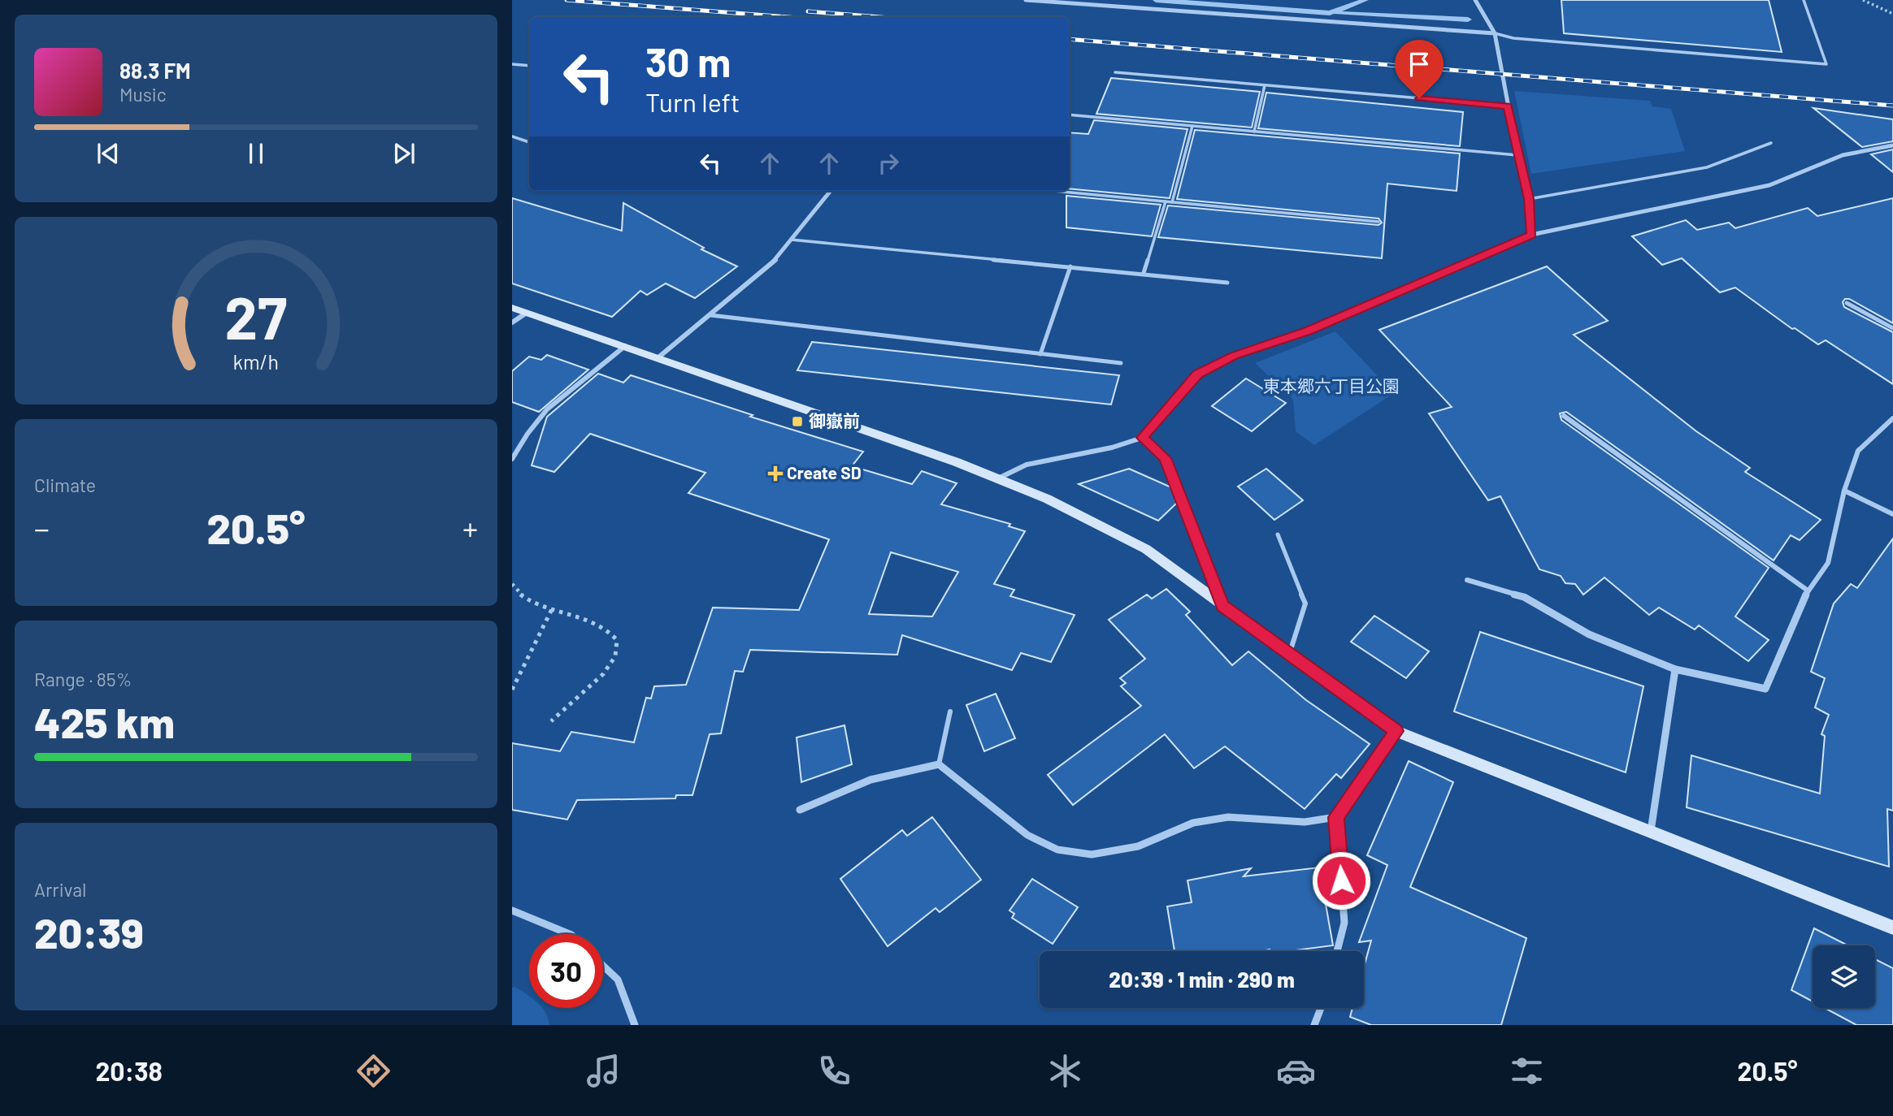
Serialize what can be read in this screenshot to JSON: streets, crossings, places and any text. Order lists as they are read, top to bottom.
{
  "parks": ["東本郷六丁目公園"],
  "places": {
    "transit": ["御嶽前"],
    "health": ["Create SD"]
  },
  "page": {
    "turn": ["30 m", "Turn left"],
    "song": ["88.3 FM", "Music"],
    "tile": [
      "Climate",
      ["Range · 85%", "425 km"],
      ["Arrival", "20:39"]
    ],
    "heat": ["−", "20.5°", "+"],
    "limit": "30",
    "trip": "20:39 · 1 min · 290 m",
    "tabs": ["20:38", "20.5°"],
    "gauge": ["27", "km/h"]
  }
}
